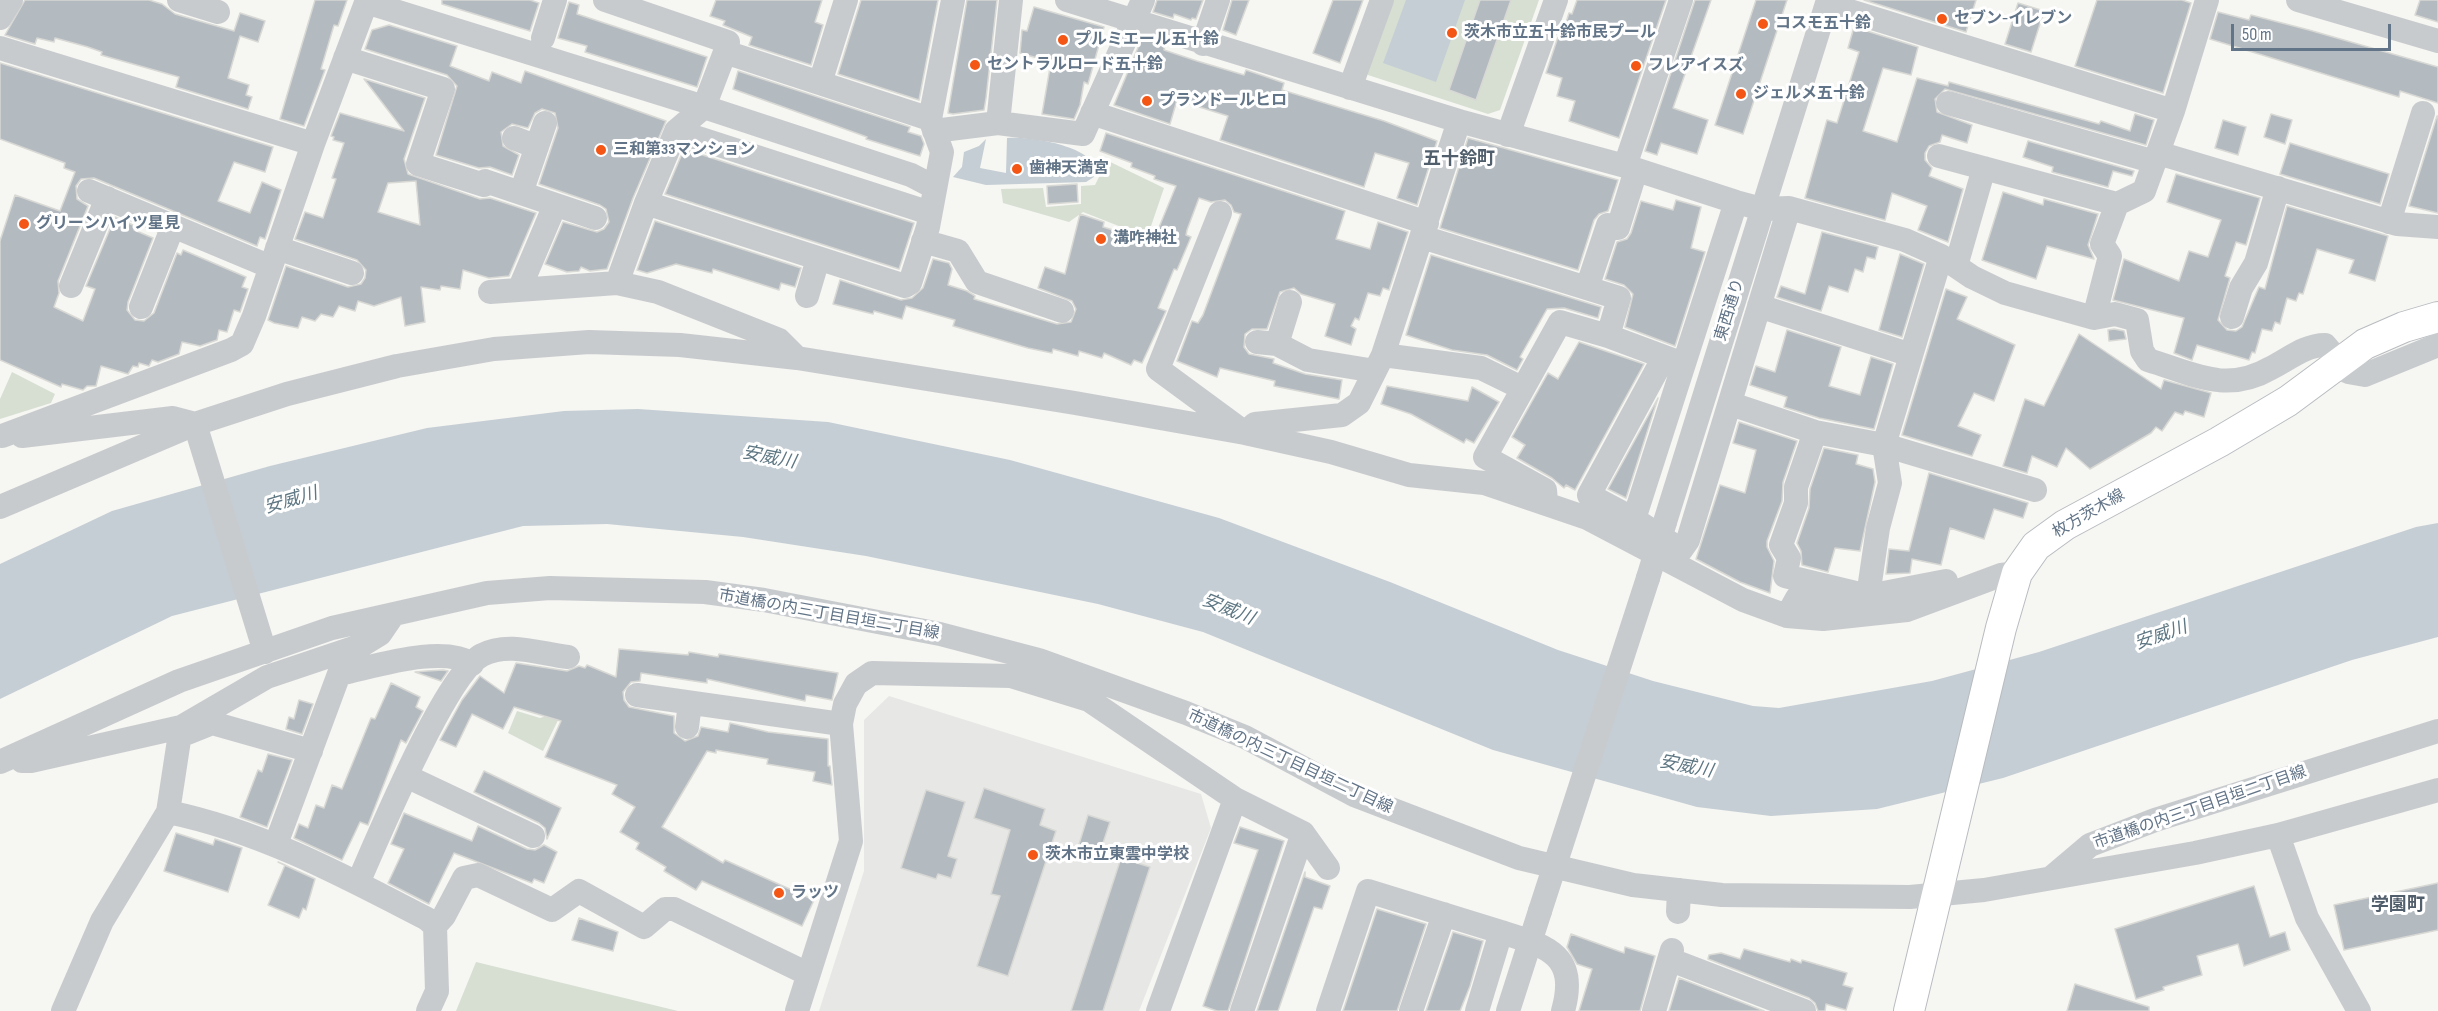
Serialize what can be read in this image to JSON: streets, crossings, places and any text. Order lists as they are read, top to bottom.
{
  "streets": {
    "main road": ["枚方茨木線"],
    "street": ["東西通り", "市道橋の内三丁目目垣二丁目線"]
  },
  "crossings": [
    ["東西通り", "市道橋の内三丁目目垣二丁目線"],
    ["枚方茨木線", "市道橋の内三丁目目垣二丁目線"]
  ],
  "districts": ["五十鈴町", "学園町"],
  "water": ["安威川"],
  "places": [
    "セブン-イレブン",
    "コスモ五十鈴",
    "茨木市立五十鈴市民プール",
    "プルミエール五十鈴",
    "セントラルロード五十鈴",
    "フレアイスズ",
    "ジェルメ五十鈴",
    "プランドールヒロ",
    "三和第33マンション",
    "歯神天満宮",
    "グリーンハイツ星見",
    "溝咋神社",
    "茨木市立東雲中学校",
    "ラッツ"
  ],
  "scale_bar": "50 m"
}
